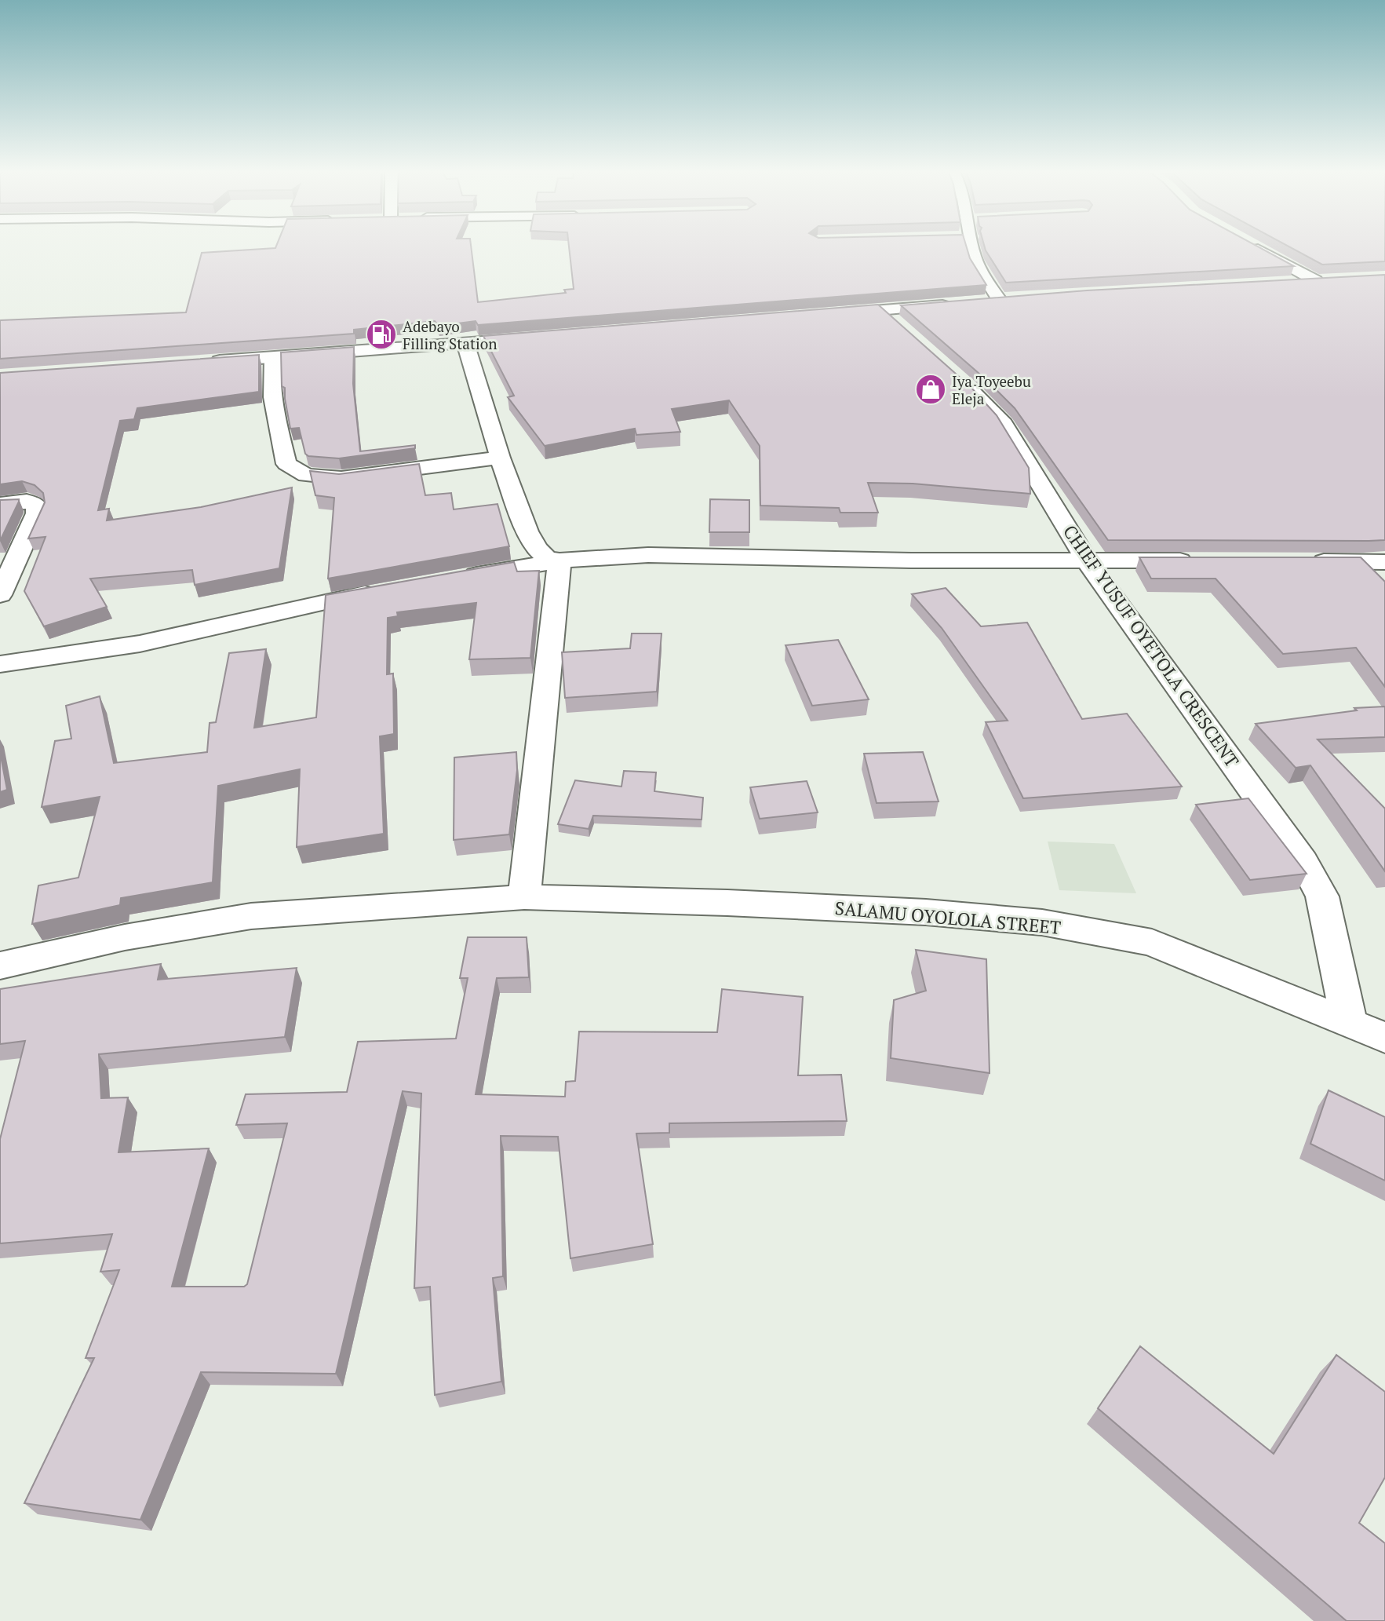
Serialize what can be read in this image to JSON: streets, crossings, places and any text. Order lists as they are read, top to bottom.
{
  "streets": {
    "street": ["CHIEF YUSUF OYETOLA CRESCENT", "SALAMU OYOLOLA STREET"]
  },
  "crossings": [
    ["CHIEF YUSUF OYETOLA CRESCENT", "SALAMU OYOLOLA STREET"]
  ],
  "places": {
    "fuel station": ["Adebayo Filling Station"],
    "shop": ["Iya Toyeebu Eleja"]
  }
}
